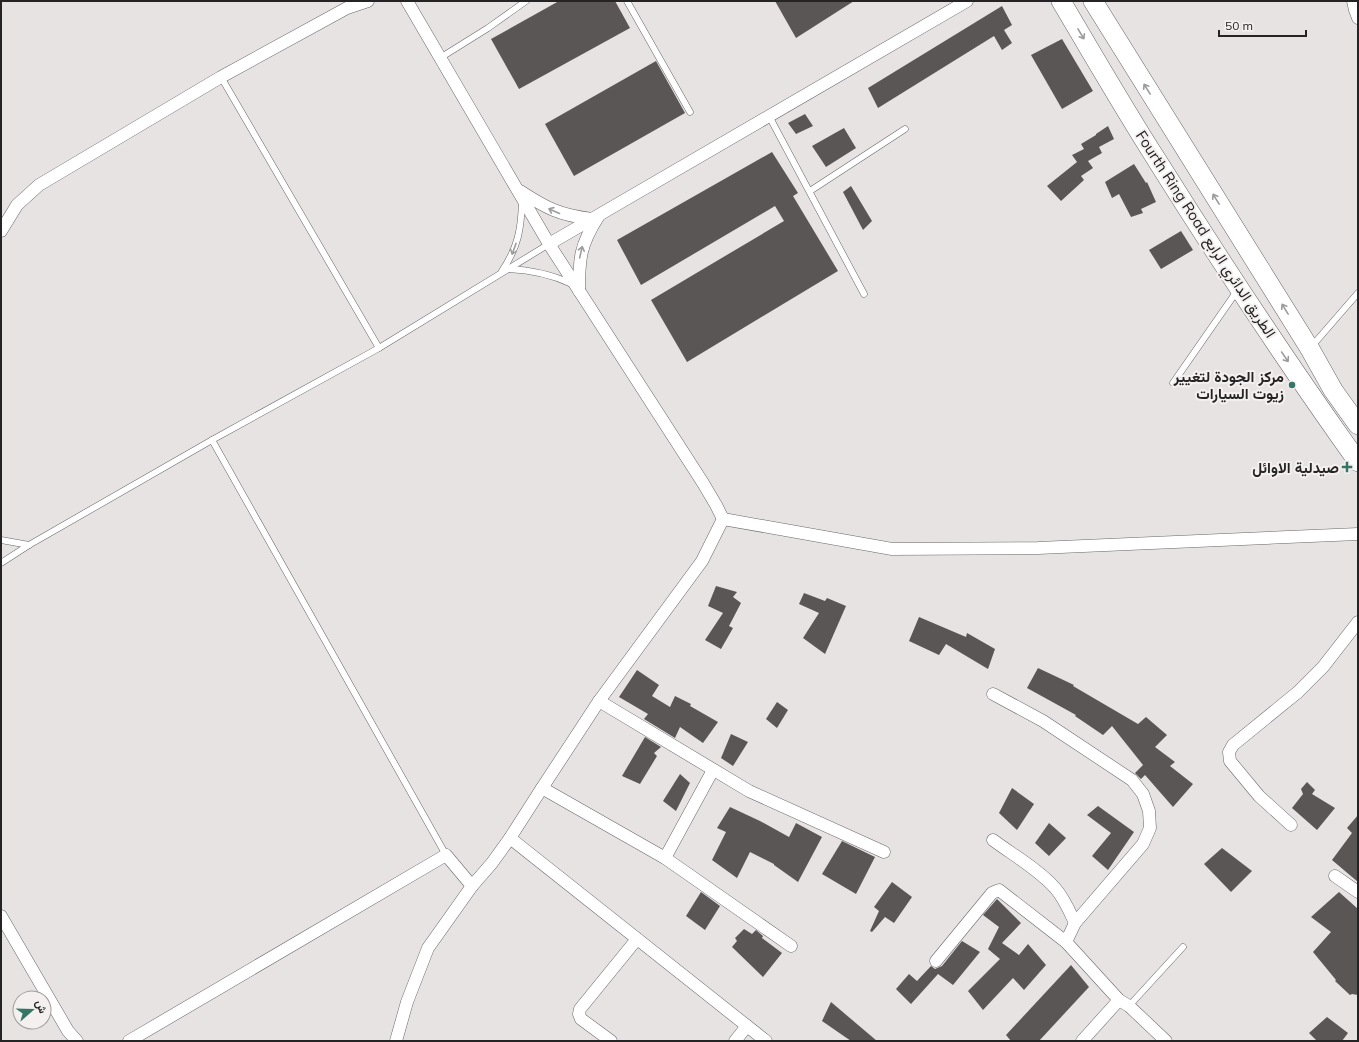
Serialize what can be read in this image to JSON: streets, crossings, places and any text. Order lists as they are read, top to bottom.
{
  "streets": {
    "main road": ["Fourth Ring Road الطريق الدائري الرابع"]
  },
  "places": {
    "other": ["مركز الجودة لتغيير زيوت السيارات"],
    "health": ["صيدلية الاوائل"]
  },
  "scale_bar": "50 m",
  "north": "right"
}
